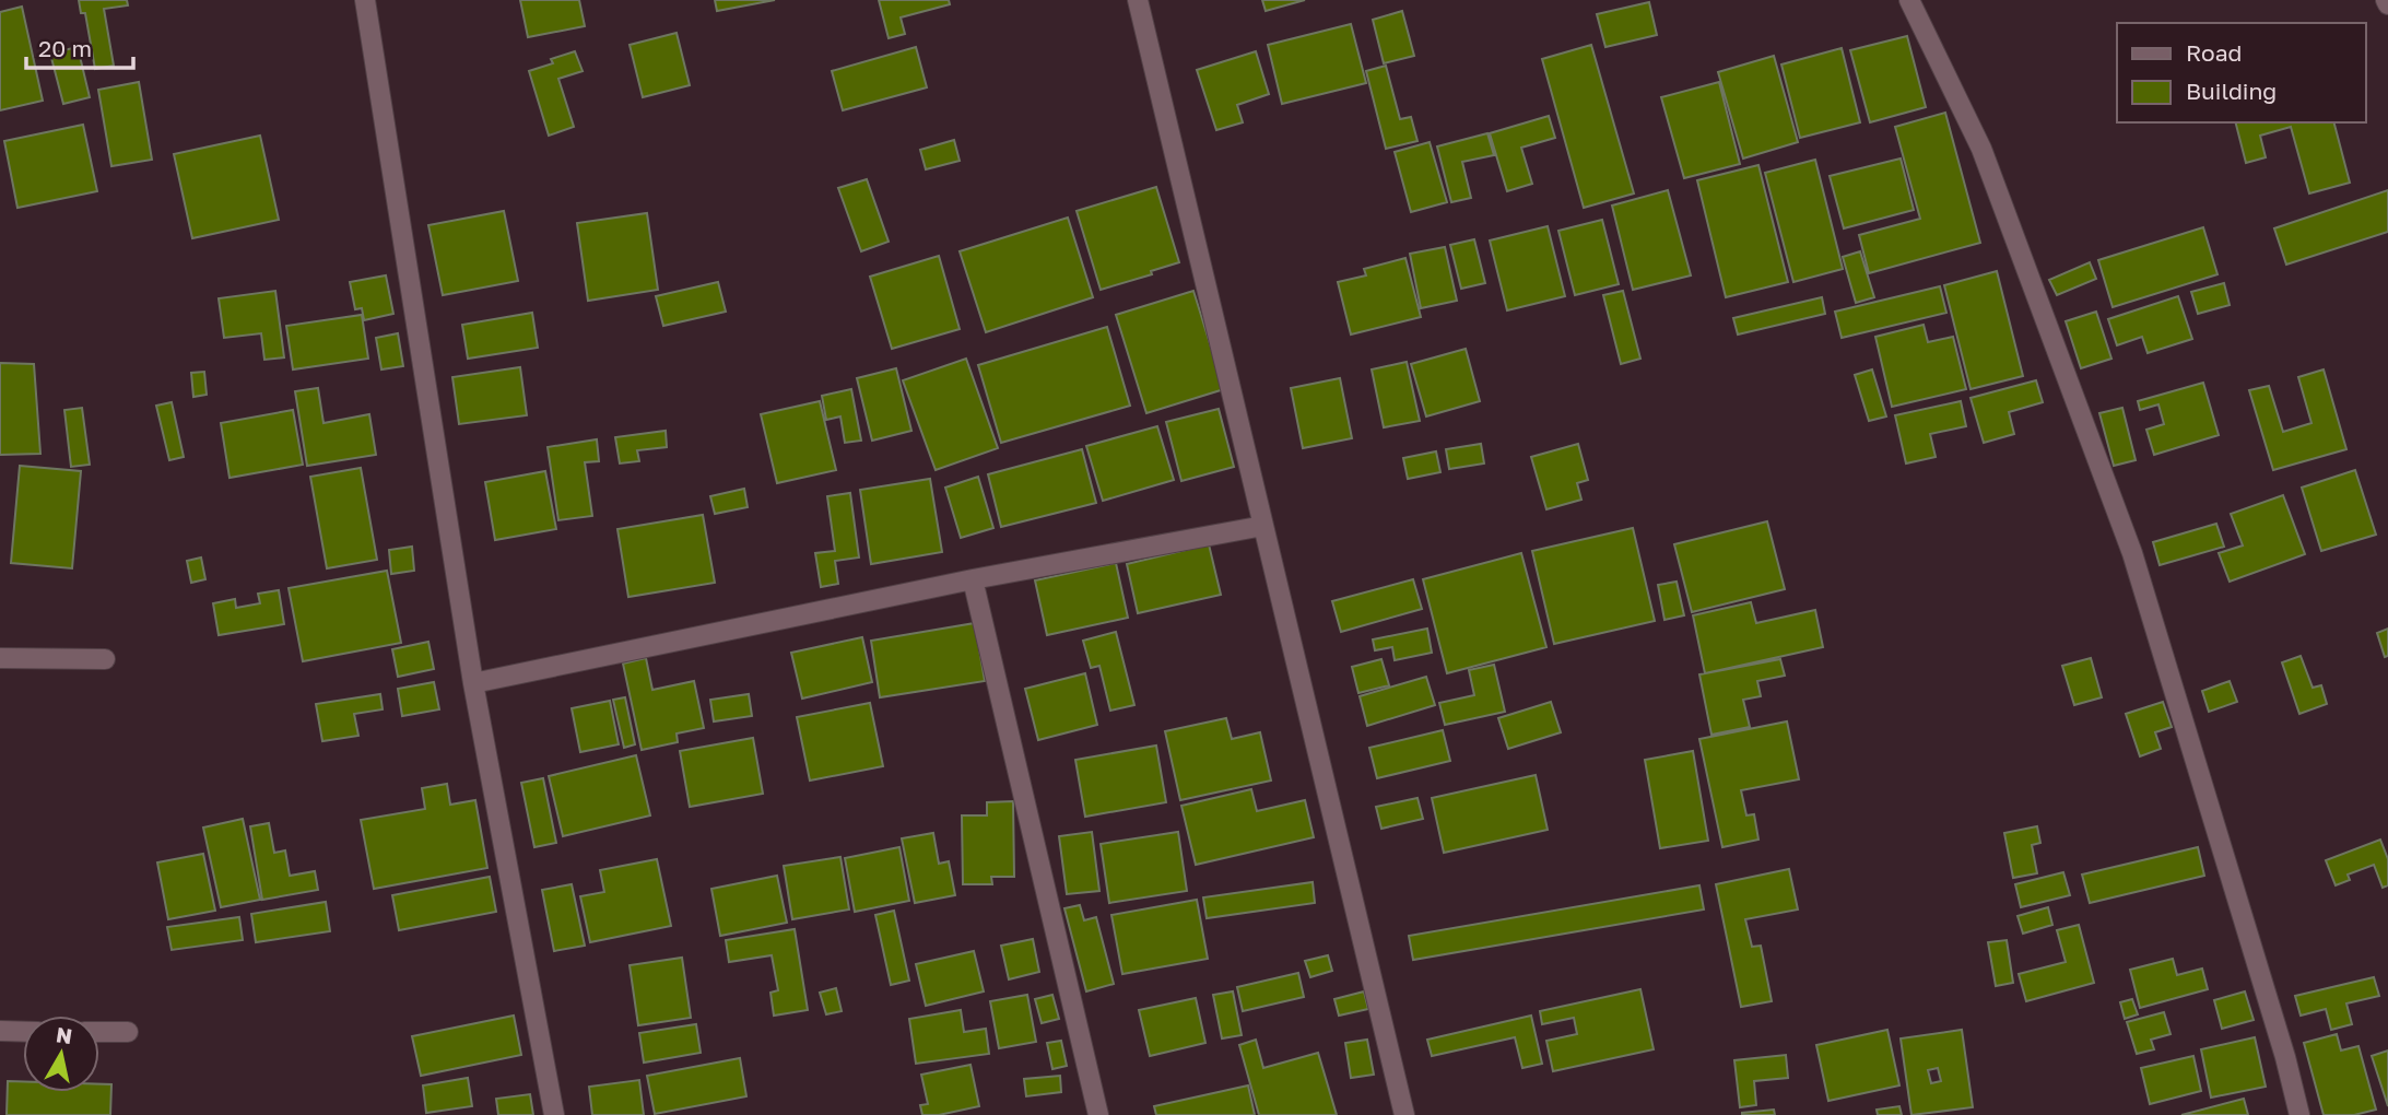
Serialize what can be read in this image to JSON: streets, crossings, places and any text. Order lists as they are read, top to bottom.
{
  "legend": ["Road", "Building"],
  "scale_bar": "20 m",
  "north": "top"
}
